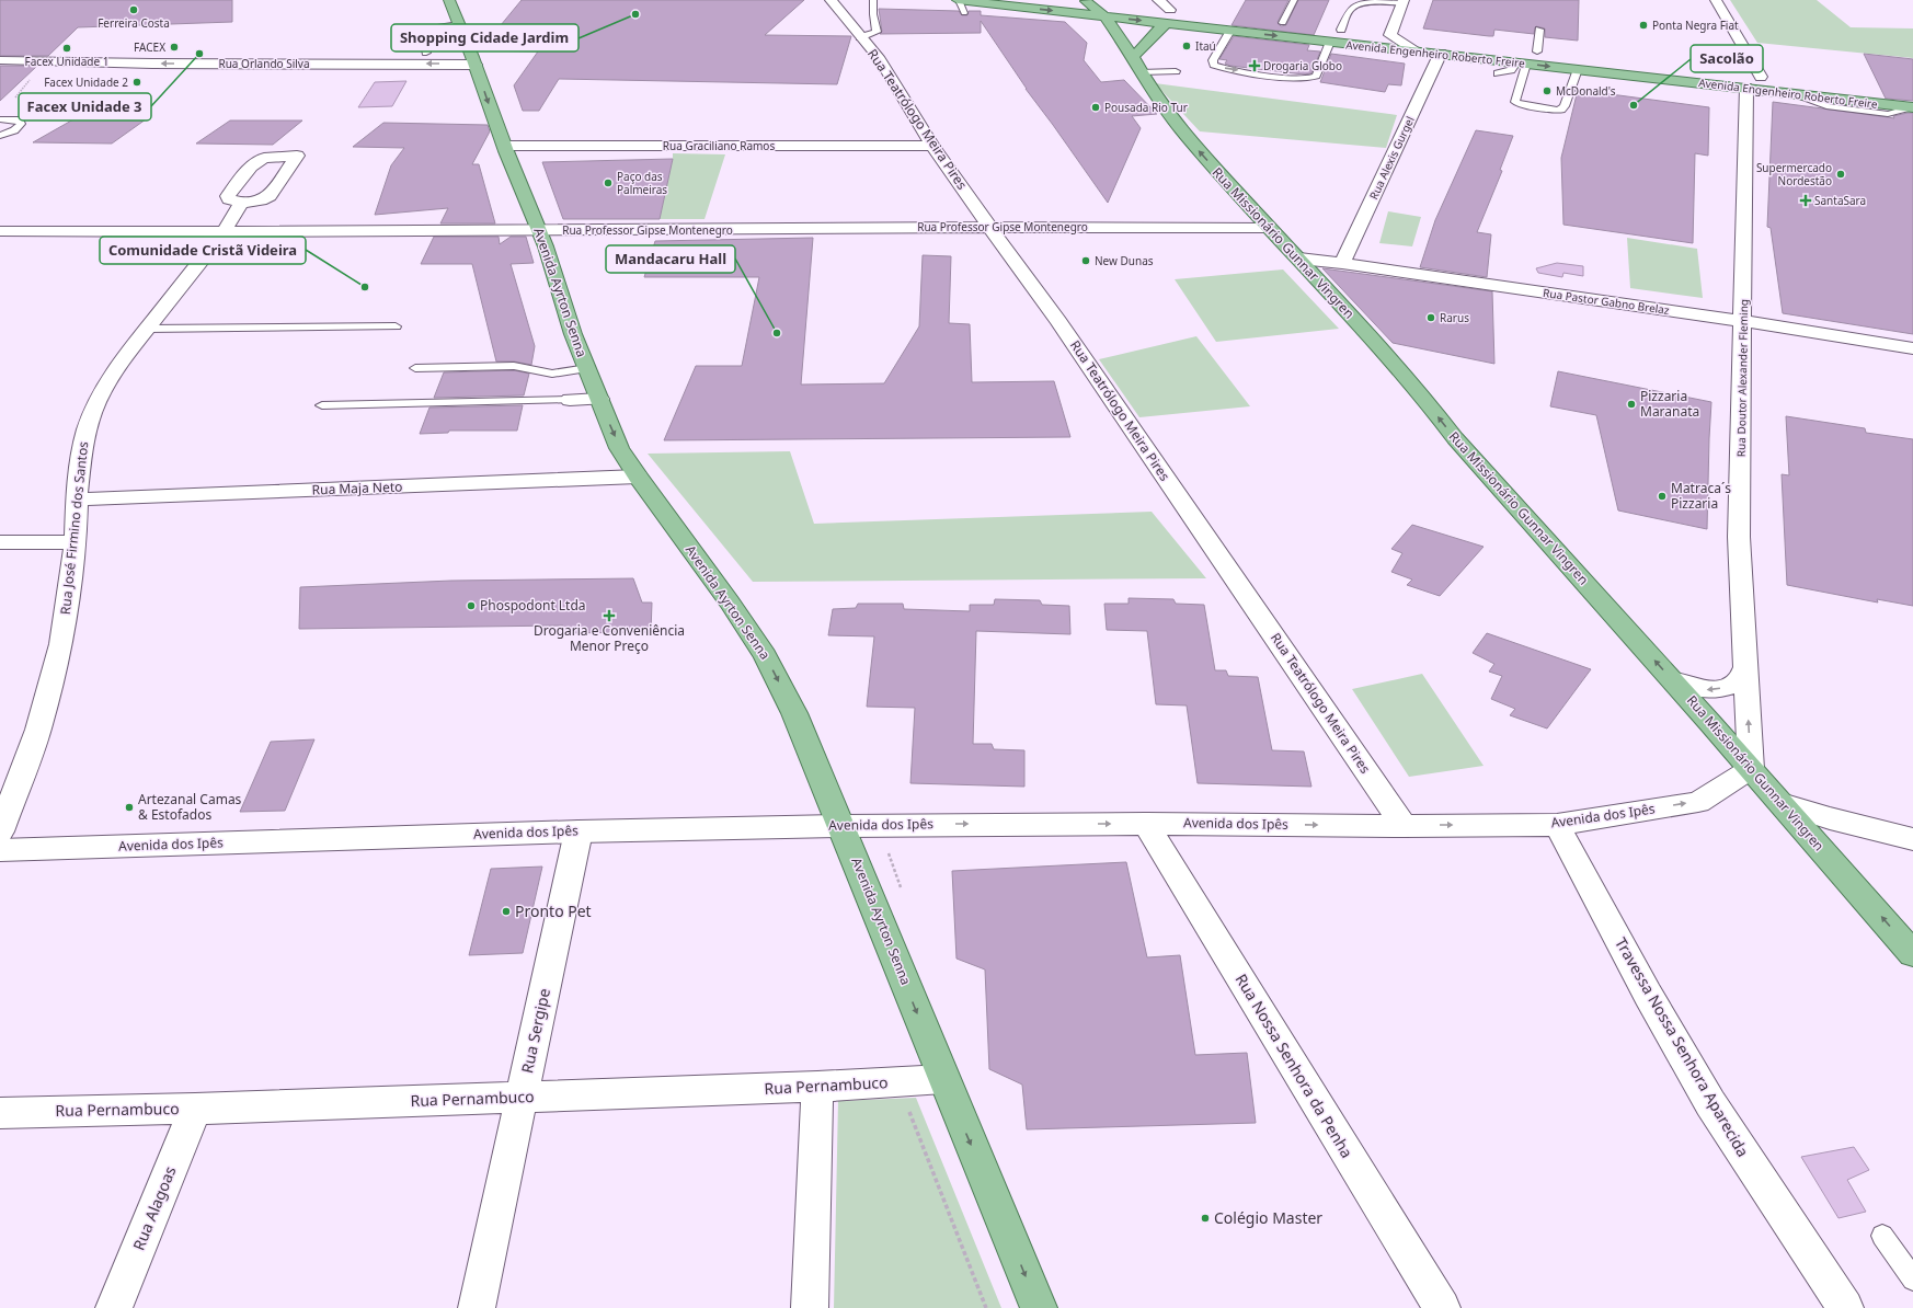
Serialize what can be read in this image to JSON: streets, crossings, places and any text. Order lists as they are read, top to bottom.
{
  "streets": {
    "main road": ["Avenida Engenheiro Roberto Freire", "Rua Missionário Gunnar Vingren", "Avenida Ayrton Senna"],
    "street": [
      "Rua Orlando Silva",
      "Rua Teatrólogo Meira Pires",
      "Rua Graciliano Ramos",
      "Rua Alexis Gurgel",
      "Rua Professor Gipse Montenegro",
      "Rua Pastor Gabno Brelaz",
      "Rua Doutor Alexander Fleming",
      "Rua Maja Neto",
      "Rua José Firmino dos Santos",
      "Avenida dos Ipês",
      "Rua Sergipe",
      "Travessa Nossa Senhora Aparecida",
      "Rua Nossa Senhora da Penha",
      "Rua Pernambuco",
      "Rua Alagoas"
    ]
  },
  "crossings": [
    ["Avenida Engenheiro Roberto Freire", "Rua Alexis Gurgel"],
    ["Avenida Engenheiro Roberto Freire", "Rua Missionário Gunnar Vingren"],
    ["Avenida Engenheiro Roberto Freire", "Rua Doutor Alexander Fleming"],
    ["Rua Orlando Silva", "Avenida Ayrton Senna"],
    ["Rua Teatrólogo Meira Pires", "Rua Graciliano Ramos"],
    ["Rua Teatrólogo Meira Pires", "Rua Professor Gipse Montenegro"],
    ["Rua Teatrólogo Meira Pires", "Avenida dos Ipês"],
    ["Rua Graciliano Ramos", "Avenida Ayrton Senna"],
    ["Rua Alexis Gurgel", "Rua Pastor Gabno Brelaz"],
    ["Rua Professor Gipse Montenegro", "Rua Missionário Gunnar Vingren"],
    ["Rua Professor Gipse Montenegro", "Avenida Ayrton Senna"],
    ["Rua Professor Gipse Montenegro", "Rua José Firmino dos Santos"],
    ["Rua Missionário Gunnar Vingren", "Rua Pastor Gabno Brelaz"],
    ["Rua Missionário Gunnar Vingren", "Rua Doutor Alexander Fleming"],
    ["Rua Missionário Gunnar Vingren", "Avenida dos Ipês"],
    ["Avenida Ayrton Senna", "Rua Maja Neto"],
    ["Avenida Ayrton Senna", "Avenida dos Ipês"],
    ["Avenida Ayrton Senna", "Rua Pernambuco"],
    ["Rua Pastor Gabno Brelaz", "Rua Doutor Alexander Fleming"],
    ["Rua Doutor Alexander Fleming", "Avenida dos Ipês"],
    ["Rua Maja Neto", "Rua José Firmino dos Santos"],
    ["Avenida dos Ipês", "Rua Sergipe"],
    ["Avenida dos Ipês", "Travessa Nossa Senhora Aparecida"],
    ["Avenida dos Ipês", "Rua Nossa Senhora da Penha"],
    ["Rua Sergipe", "Rua Pernambuco"],
    ["Rua Pernambuco", "Rua Alagoas"]
  ],
  "one_way": [
    "Avenida Engenheiro Roberto Freire",
    "Rua Orlando Silva",
    "Rua Missionário Gunnar Vingren",
    "Avenida Ayrton Senna",
    "Avenida dos Ipês"
  ],
  "places": {
    "other": [
      "Ferreira Costa",
      "Shopping Cidade Jardim",
      "Ponta Negra Fiat",
      "Itaú",
      "FACEX",
      "Facex Unidade 1",
      "Facex Unidade 3",
      "Facex Unidade 2",
      "McDonald's",
      "Sacolão",
      "Pousada Rio Tur",
      "Supermercado Nordestão",
      "Paço das Palmeiras",
      "New Dunas",
      "Comunidade Cristã Videira",
      "Rarus",
      "Mandacaru Hall",
      "Pizzaria Maranata",
      "Matraca´s Pizzaria",
      "Phospodont Ltda",
      "Artezanal Camas & Estofados",
      "Pronto Pet",
      "Colégio Master"
    ],
    "health": ["Drogaria Globo", "SantaSara", "Drogaria e Conveniência Menor Preço"]
  }
}
